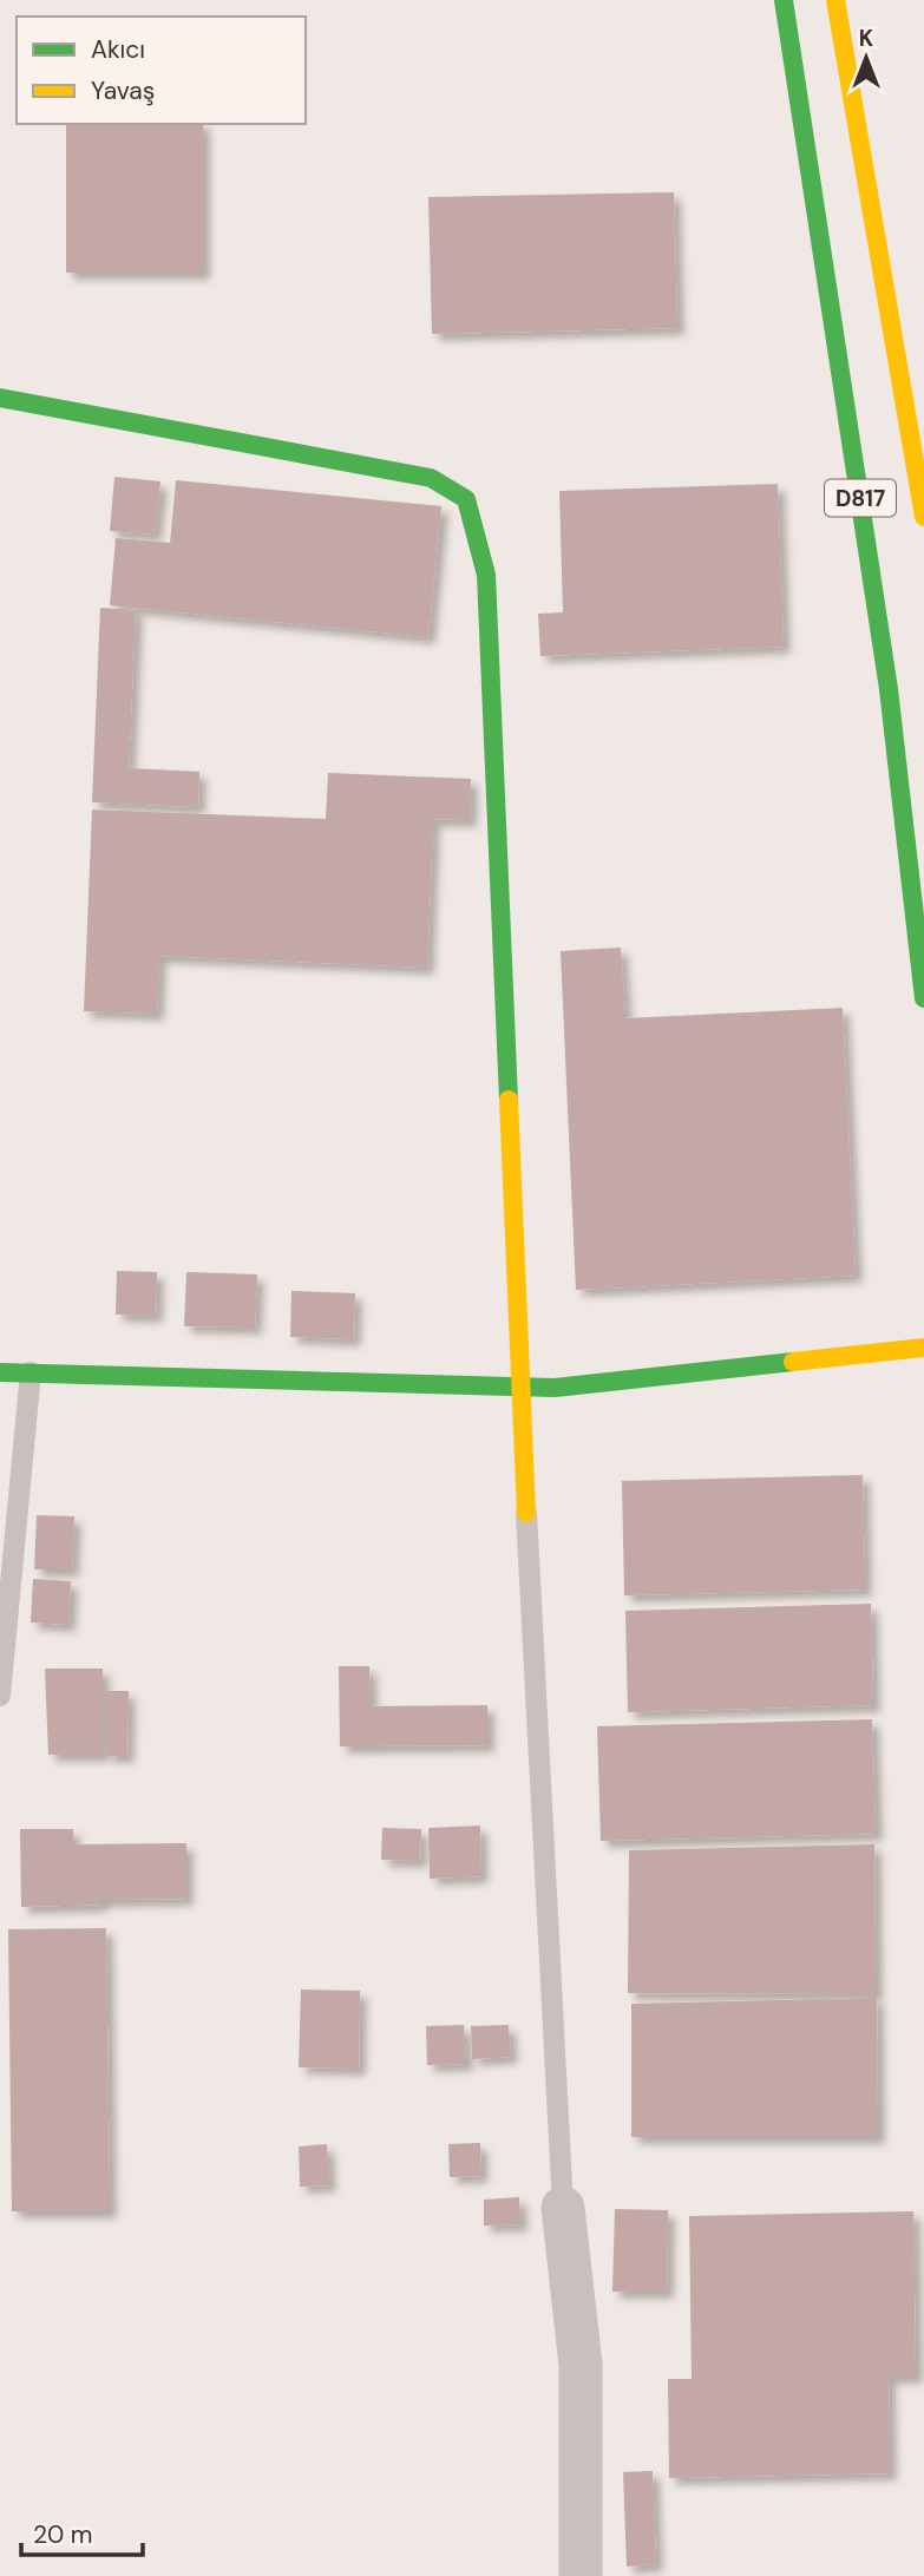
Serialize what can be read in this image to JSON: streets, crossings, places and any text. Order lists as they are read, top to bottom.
{
  "streets": {
    "main road": ["D817"]
  },
  "legend": ["Akıcı", "Yavaş"],
  "scale_bar": "20 m",
  "north": "top"
}
